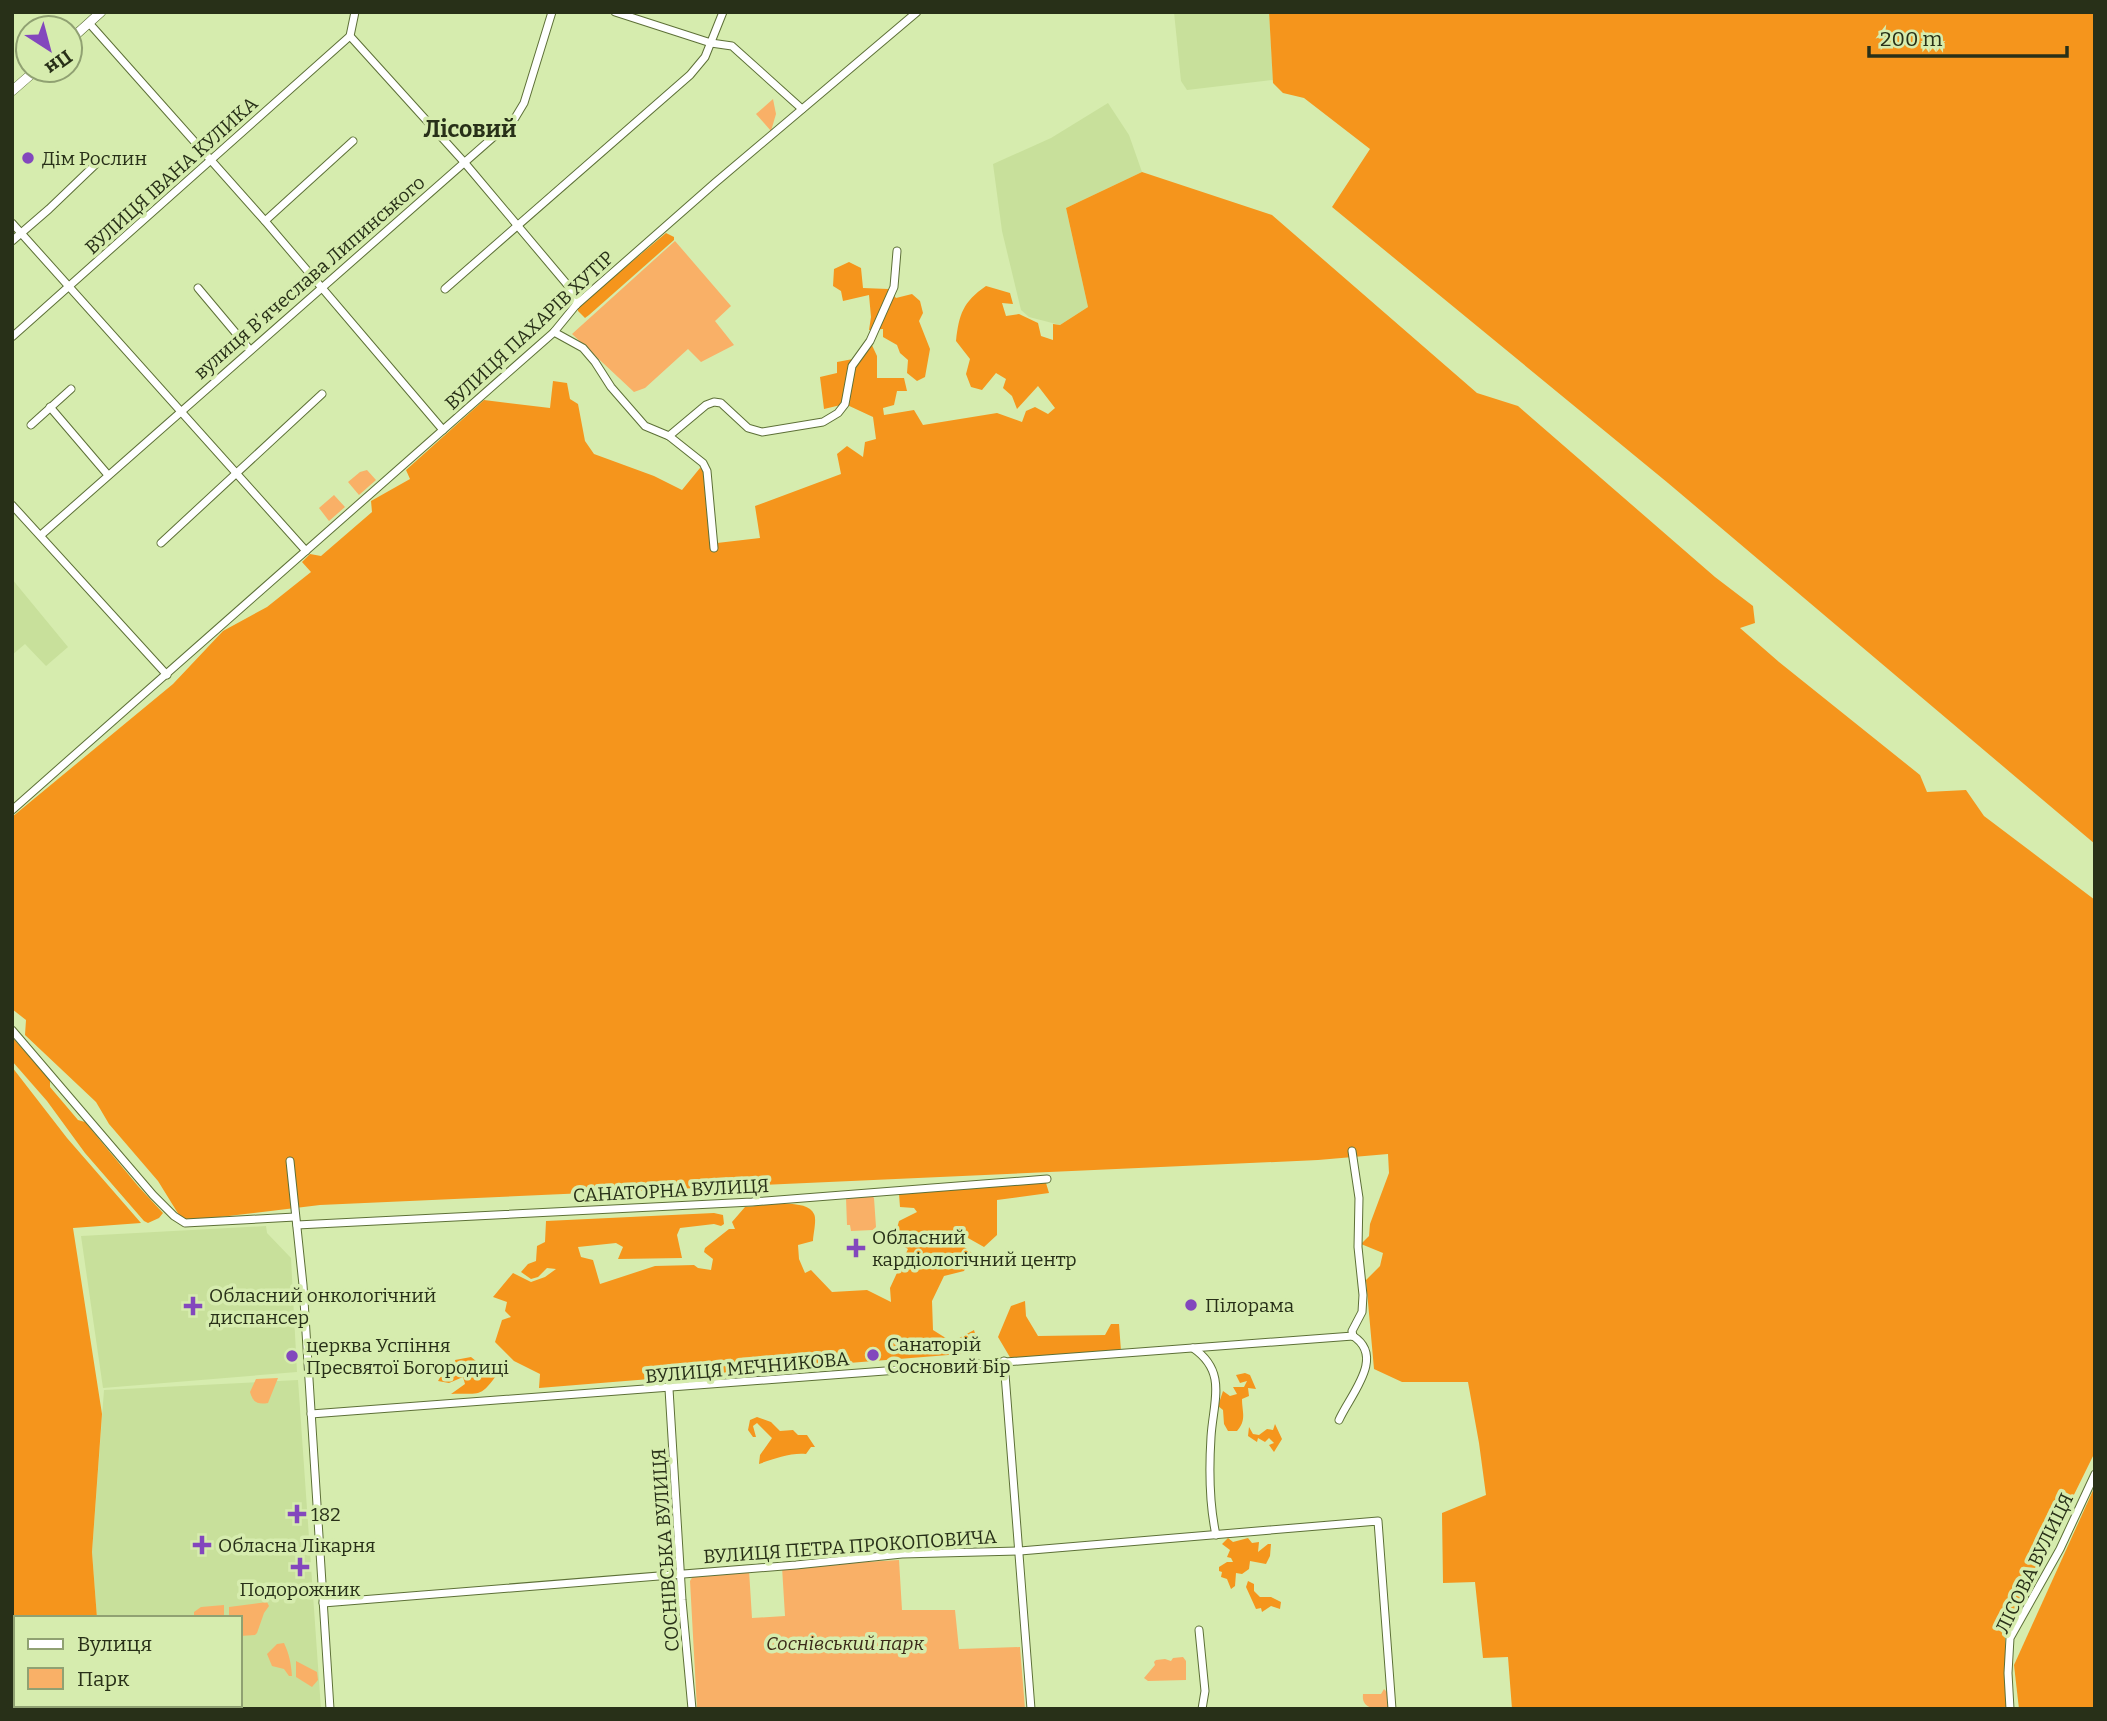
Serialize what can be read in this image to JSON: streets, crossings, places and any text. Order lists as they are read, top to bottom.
{
  "streets": {
    "street": [
      "ВУЛИЦЯ ІВАНА КУЛИКА",
      "вулиця Вʼячеслава Липинського",
      "ВУЛИЦЯ ПАХАРІВ ХУТІР",
      "САНАТОРНА ВУЛИЦЯ",
      "ВУЛИЦЯ МЕЧНИКОВА",
      "ВУЛИЦЯ ПЕТРА ПРОКОПОВИЧА",
      "СОСНІВСЬКА ВУЛИЦЯ",
      "ЛІСОВА ВУЛИЦЯ"
    ]
  },
  "crossings": [
    ["ВУЛИЦЯ МЕЧНИКОВА", "СОСНІВСЬКА ВУЛИЦЯ"],
    ["ВУЛИЦЯ ПЕТРА ПРОКОПОВИЧА", "СОСНІВСЬКА ВУЛИЦЯ"]
  ],
  "districts": ["Лісовий"],
  "parks": ["Соснівський парк"],
  "places": {
    "other": [
      "Дім Рослин",
      "Пілорама",
      "Санаторій Сосновий Бір",
      "церква Успіння Пресвятої Богородиці"
    ],
    "health": [
      "Обласний кардіологічний центр",
      "Обласний онкологічний диспансер",
      "182",
      "Обласна Лікарня",
      "Подорожник"
    ]
  },
  "legend": ["Вулиця", "Парк"],
  "scale_bar": "200 m",
  "north": "bottom right"
}
